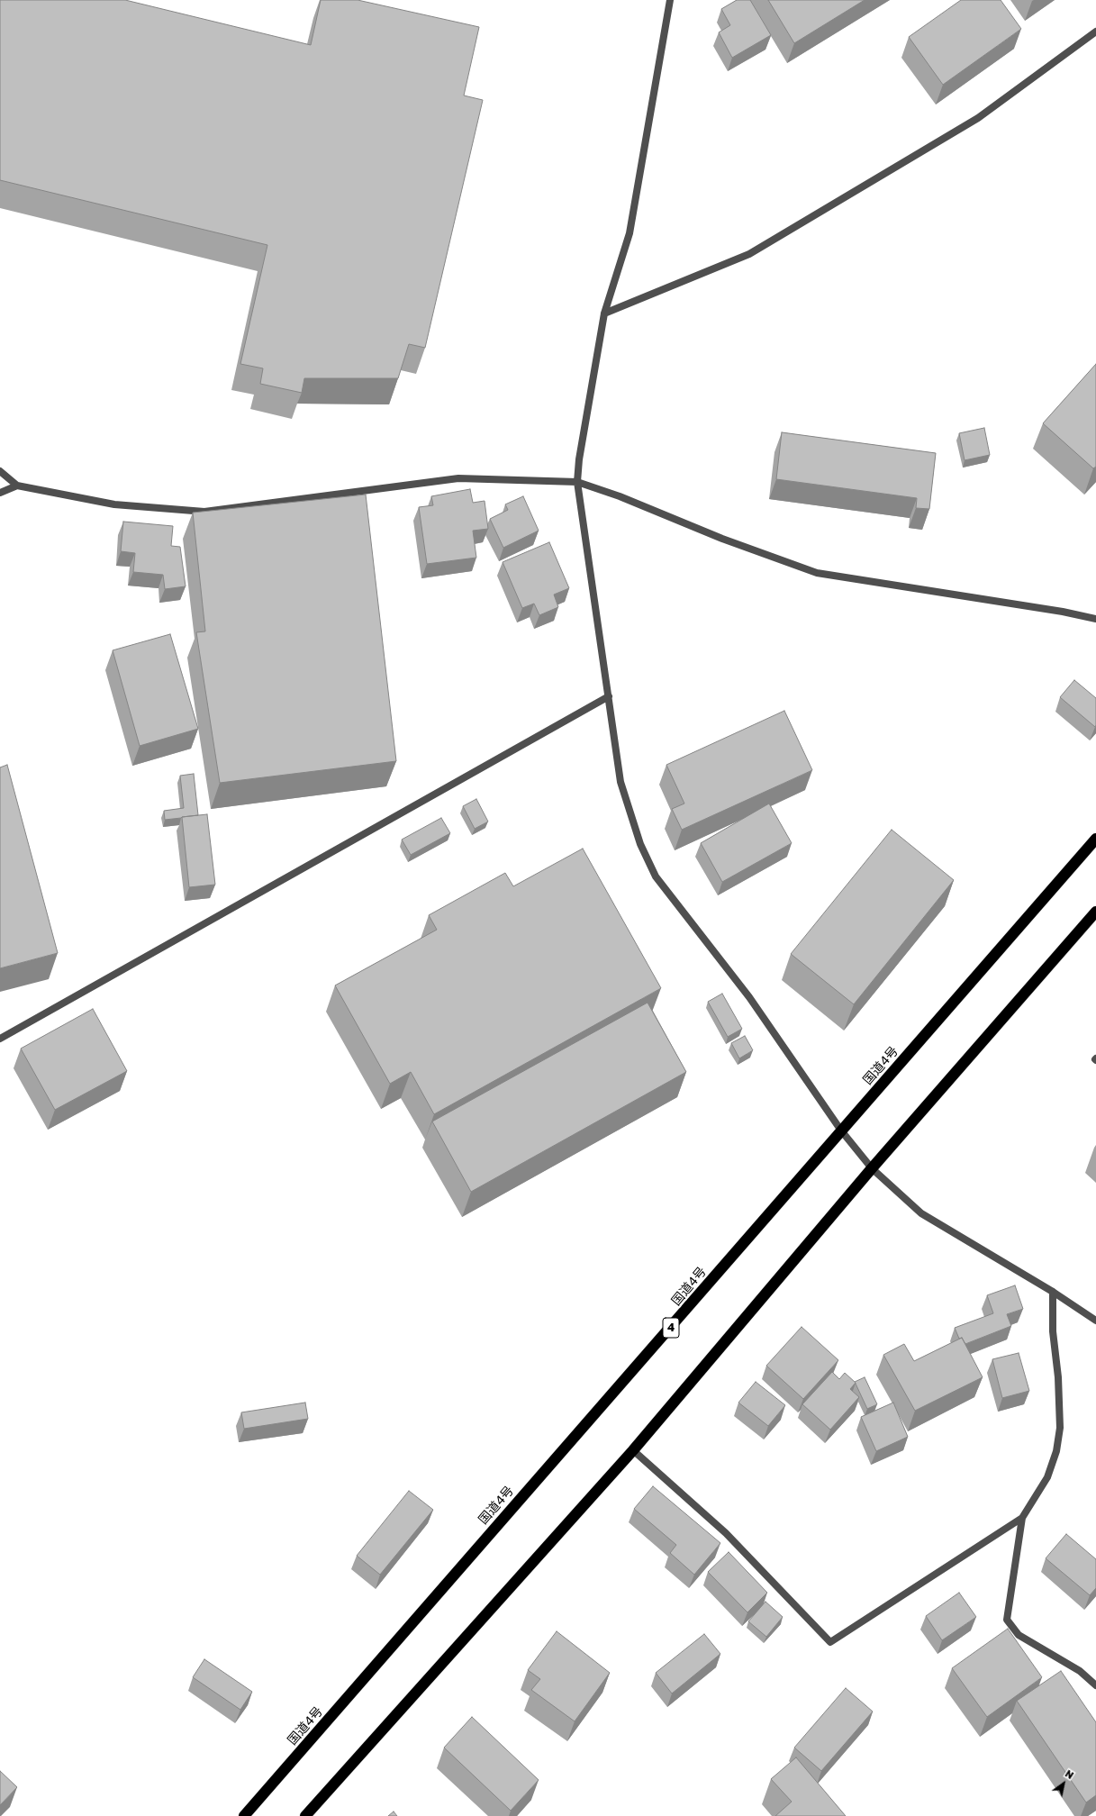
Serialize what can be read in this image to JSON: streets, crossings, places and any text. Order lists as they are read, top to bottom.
{
  "streets": {
    "highway": ["国道4号", "4"]
  },
  "north": "top right"
}
